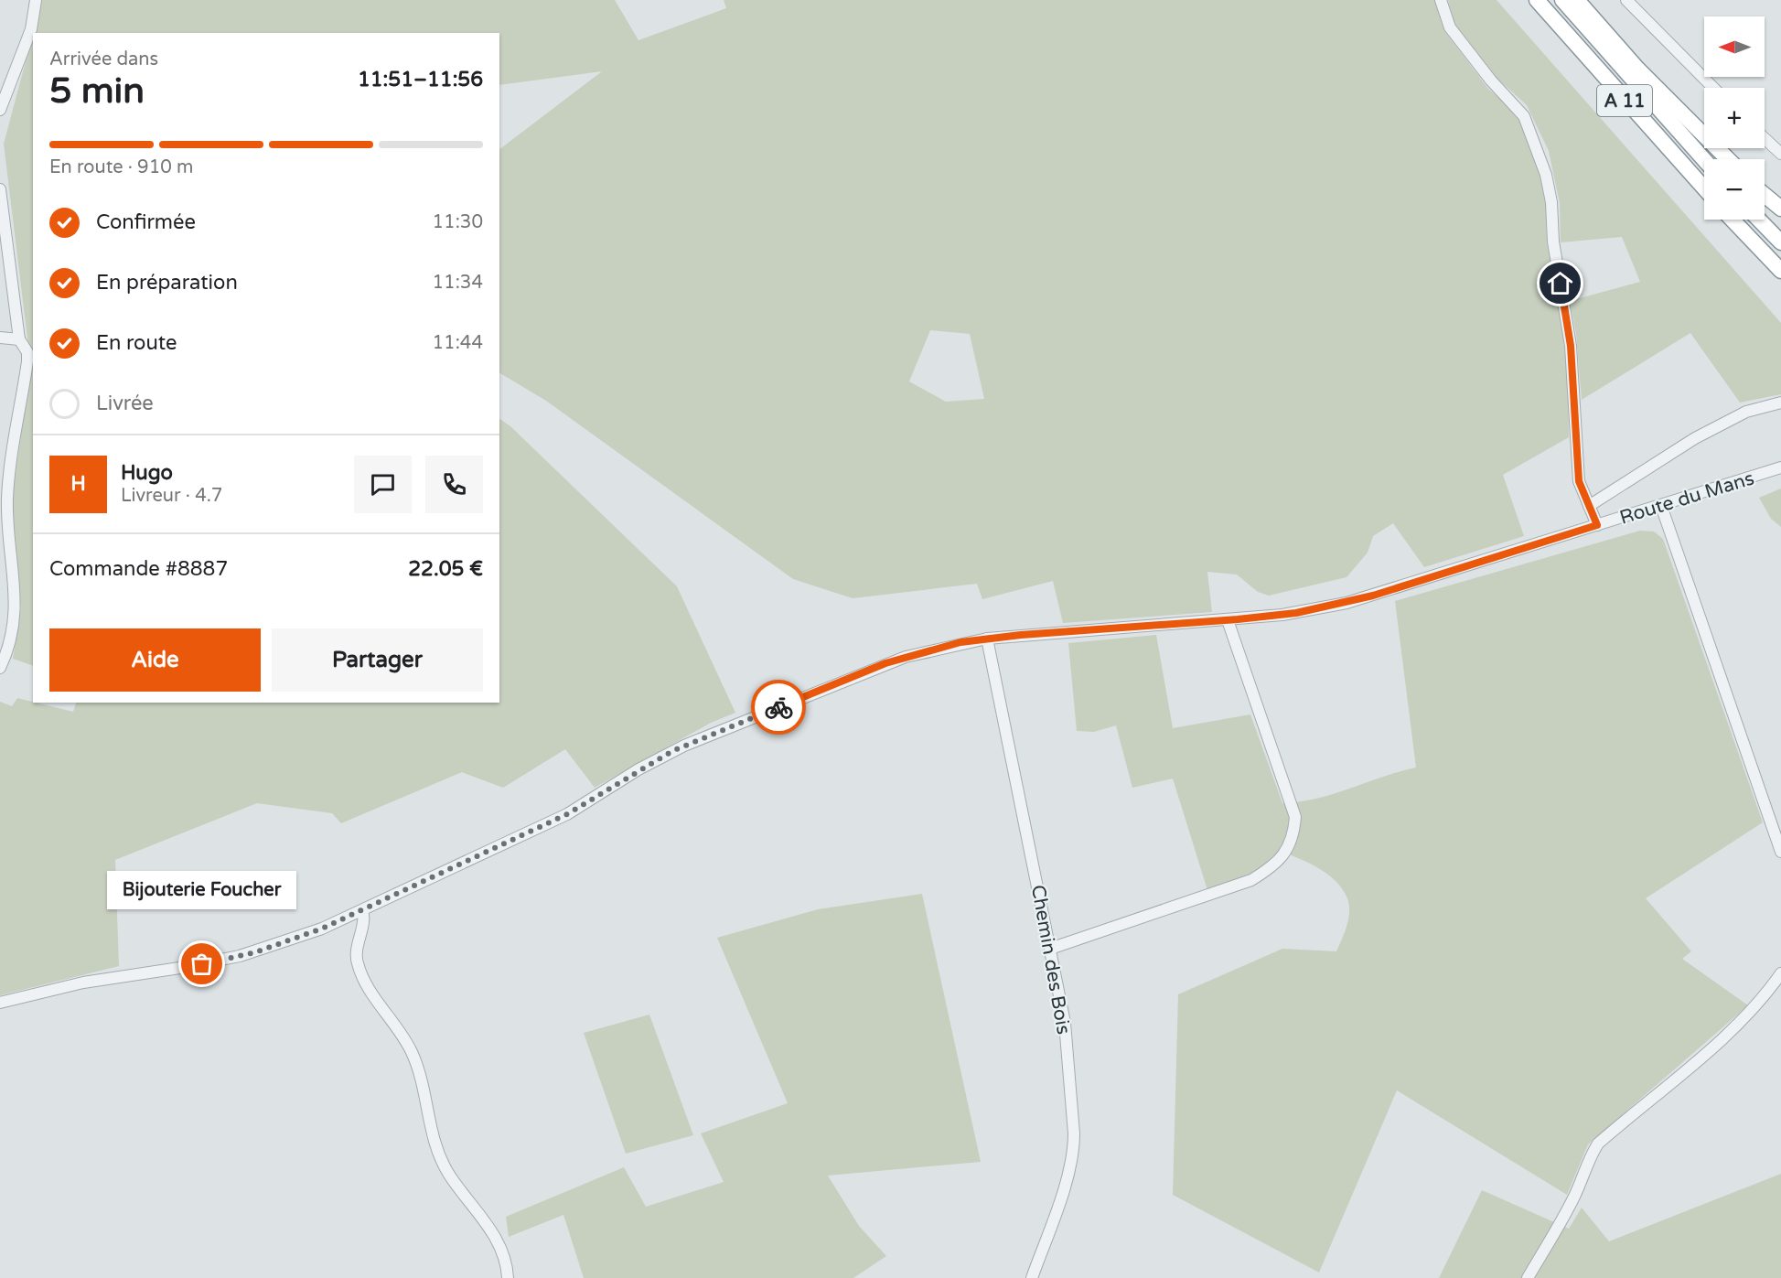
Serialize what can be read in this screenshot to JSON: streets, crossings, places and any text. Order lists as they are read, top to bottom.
{
  "streets": {
    "highway": ["A 11"],
    "street": ["Route du Mans", "Chemin des Bois"]
  },
  "crossings": [
    ["Route du Mans", "Chemin des Bois"]
  ],
  "places": ["Bijouterie Foucher"],
  "north": "left",
  "page": {
    "map_buttons": ["+", "−"],
    "heading": ["5 min", "Arrivée dans", "11:51–11:56"],
    "panel": [
      "Hugo",
      "Livreur · 4.7",
      "Commande #8887",
      "22.05 €"
    ],
    "bar": "En route · 910 m",
    "list": [
      ["Confirmée", "11:30"],
      ["En préparation", "11:34"],
      ["En route", "11:44"],
      "Livrée"
    ],
    "round": "H",
    "buttons": ["Aide", "Partager"],
    "bubble": "Bijouterie Foucher"
  }
}
